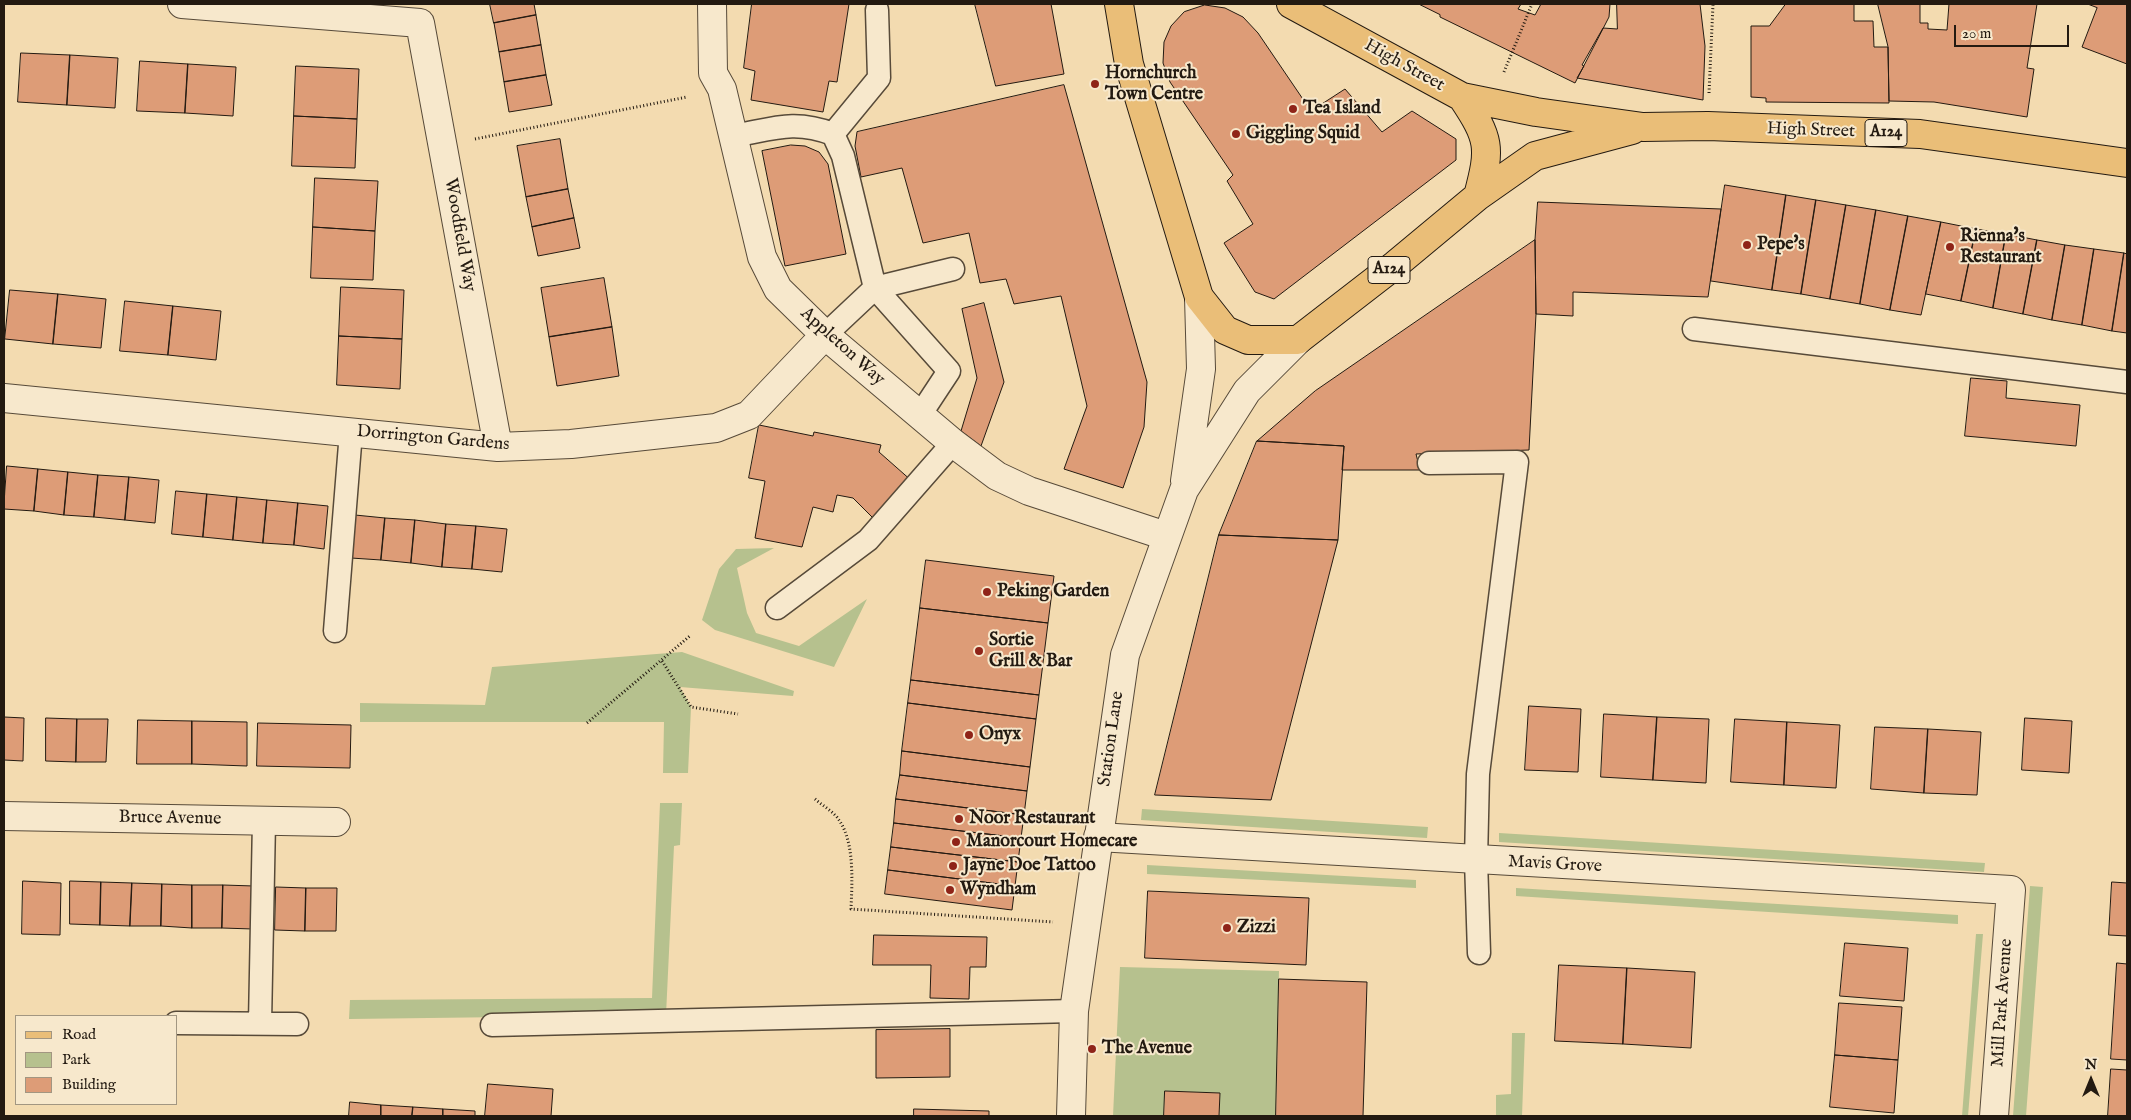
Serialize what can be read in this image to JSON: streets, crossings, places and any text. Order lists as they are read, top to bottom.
{
  "streets": {
    "main road": ["High Street", "A124", "Station Lane"],
    "street": [
      "Woodfield Way",
      "Appleton Way",
      "Dorrington Gardens",
      "Bruce Avenue",
      "Mavis Grove",
      "Mill Park Avenue"
    ]
  },
  "crossings": [
    ["High Street", "A124"],
    ["High Street", "Station Lane"],
    ["A124", "Station Lane"],
    ["Woodfield Way", "Dorrington Gardens"],
    ["Appleton Way", "Dorrington Gardens"],
    ["Appleton Way", "Station Lane"],
    ["Station Lane", "Mavis Grove"],
    ["Mavis Grove", "Mill Park Avenue"]
  ],
  "places": [
    "Hornchurch Town Centre",
    "Tea Island",
    "Giggling Squid",
    "Pepe's",
    "Rienna's Restaurant",
    "Peking Garden",
    "Sortie Grill & Bar",
    "Onyx",
    "Noor Restaurant",
    "Manorcourt Homecare",
    "Jayne Doe Tattoo",
    "Wyndham",
    "Zizzi",
    "The Avenue"
  ],
  "legend": ["Road", "Park", "Building"],
  "scale_bar": "20 m",
  "north": "top"
}
